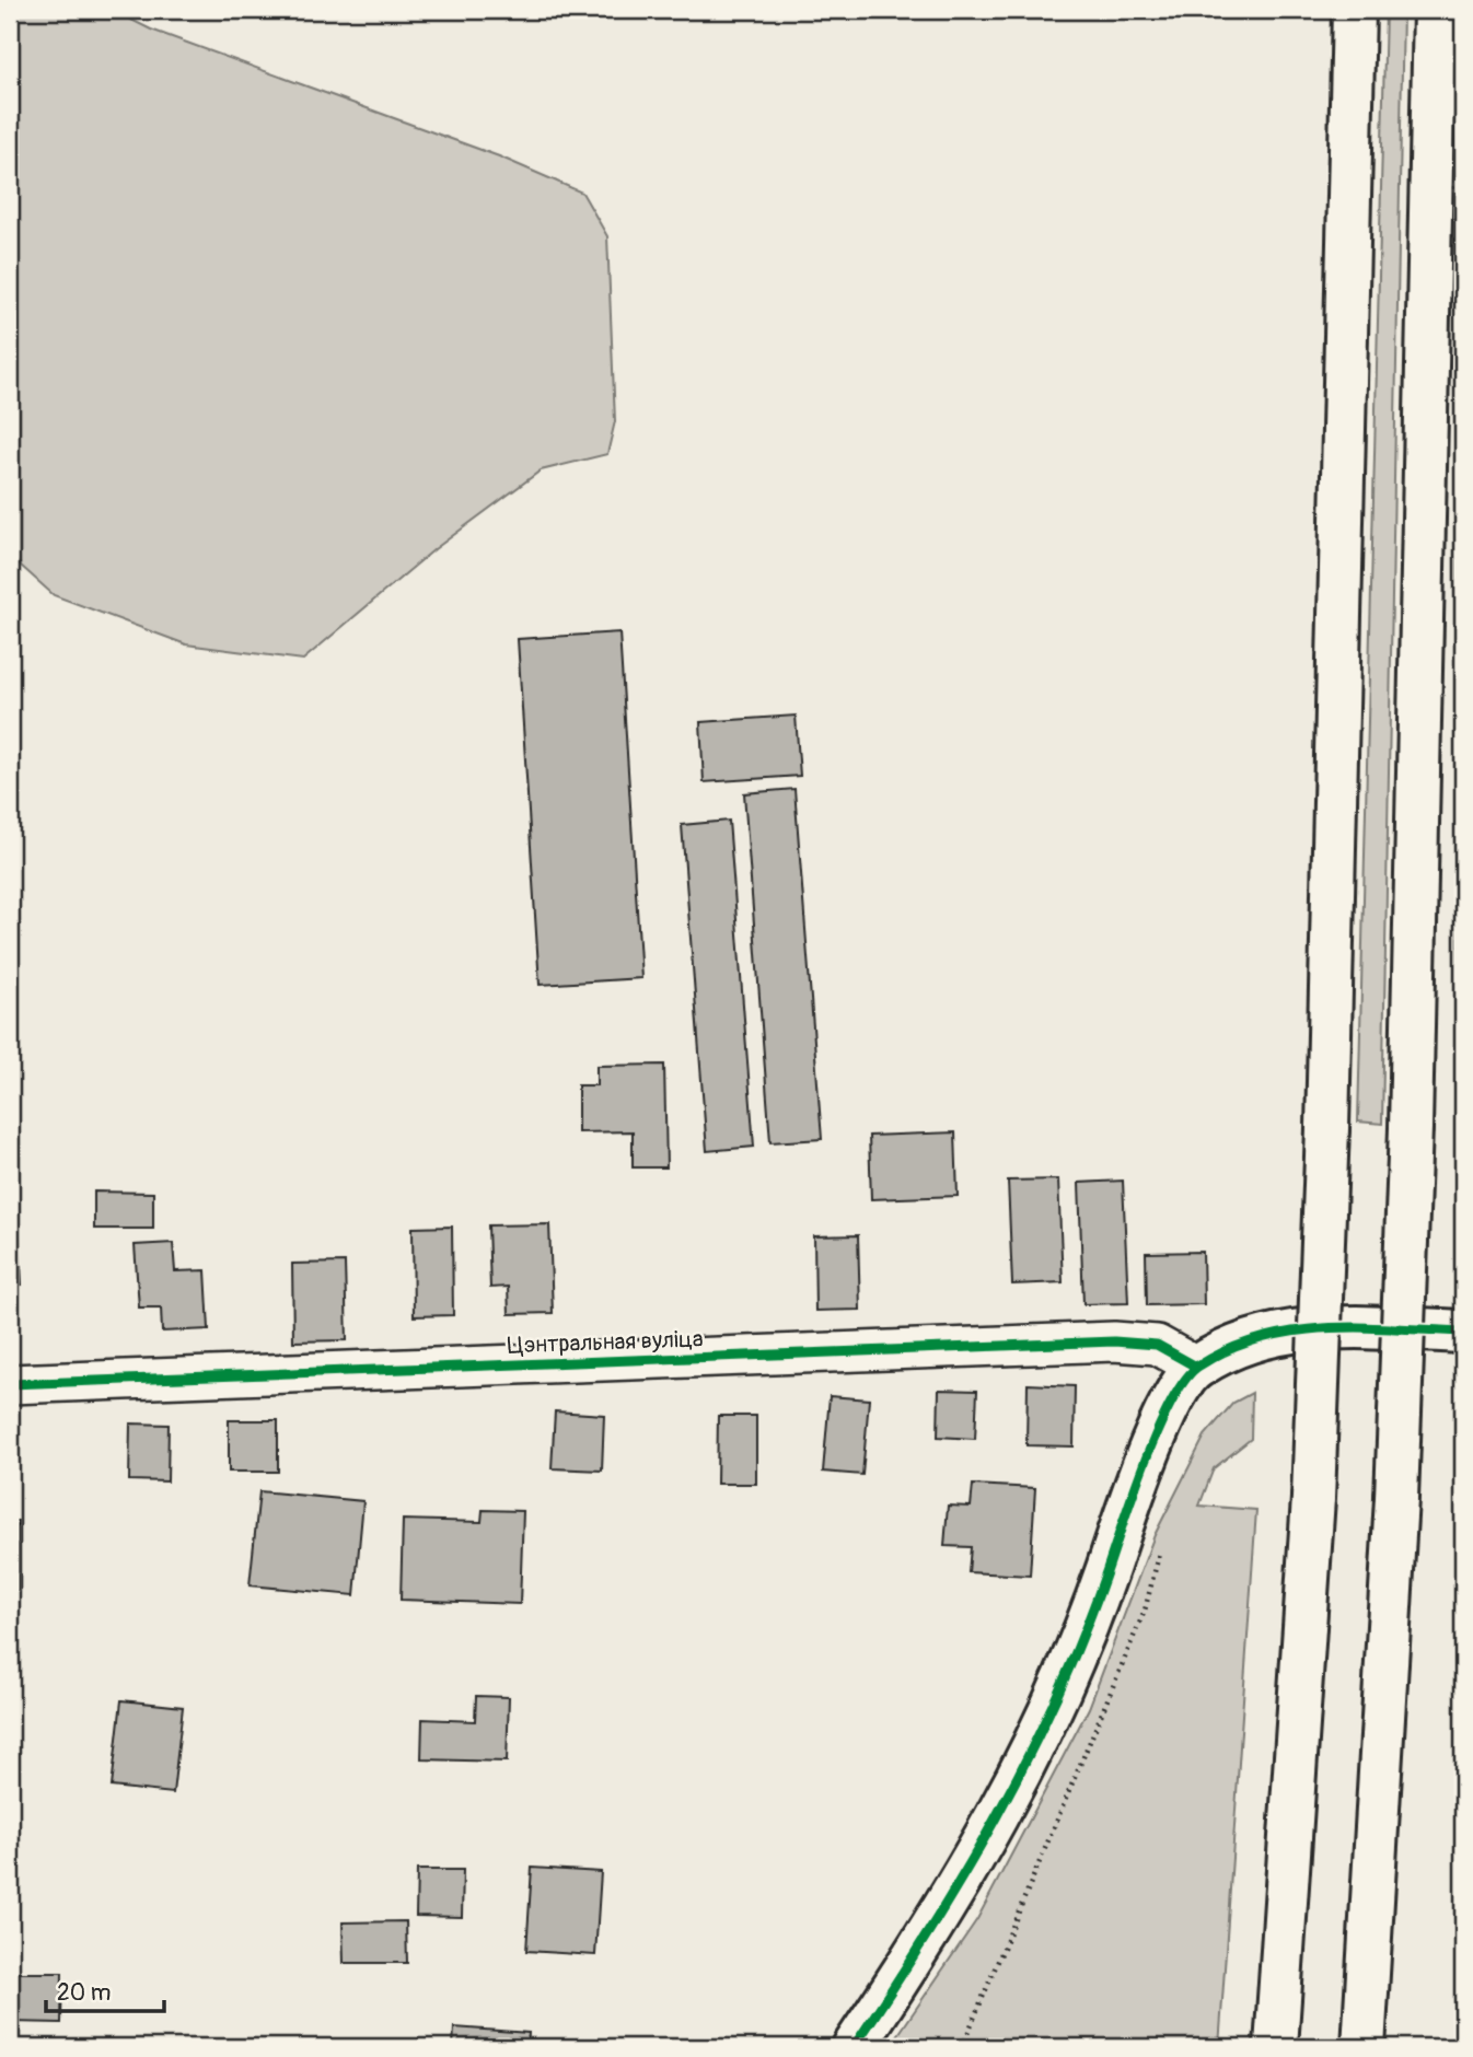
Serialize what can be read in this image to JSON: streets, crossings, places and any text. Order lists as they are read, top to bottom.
{
  "streets": {
    "street": ["Цэнтральная вуліца"]
  },
  "scale_bar": "20 m"
}
